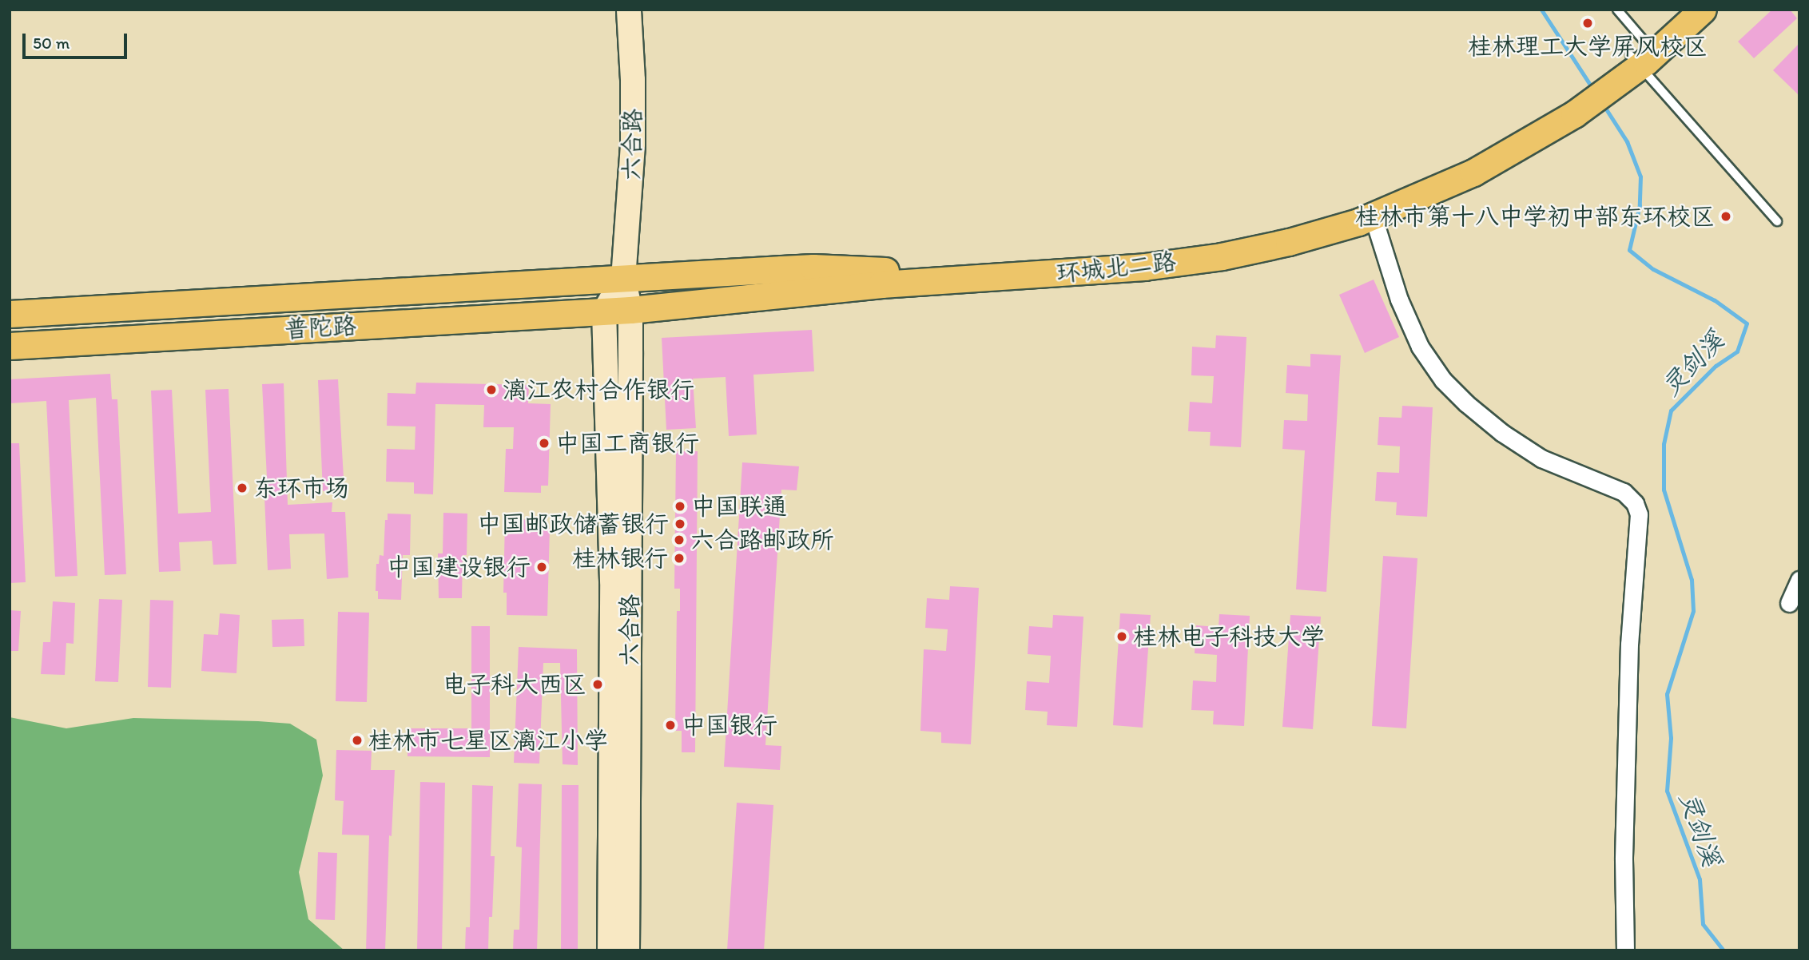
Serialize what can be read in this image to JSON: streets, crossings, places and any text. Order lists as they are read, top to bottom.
{
  "streets": {
    "main road": ["六合路", "环城北二路", "普陀路"]
  },
  "crossings": [
    ["六合路", "环城北二路"],
    ["六合路", "普陀路"],
    ["环城北二路", "普陀路"]
  ],
  "water": ["灵剑溪"],
  "places": [
    "桂林理工大学屏风校区",
    "桂林市第十八中学初中部东环校区",
    "漓江农村合作银行",
    "中国工商银行",
    "东环市场",
    "中国联通",
    "中国邮政储蓄银行",
    "六合路邮政所",
    "桂林银行",
    "中国建设银行",
    "桂林电子科技大学",
    "电子科大西区",
    "中国银行",
    "桂林市七星区漓江小学"
  ],
  "scale_bar": "50 m"
}
